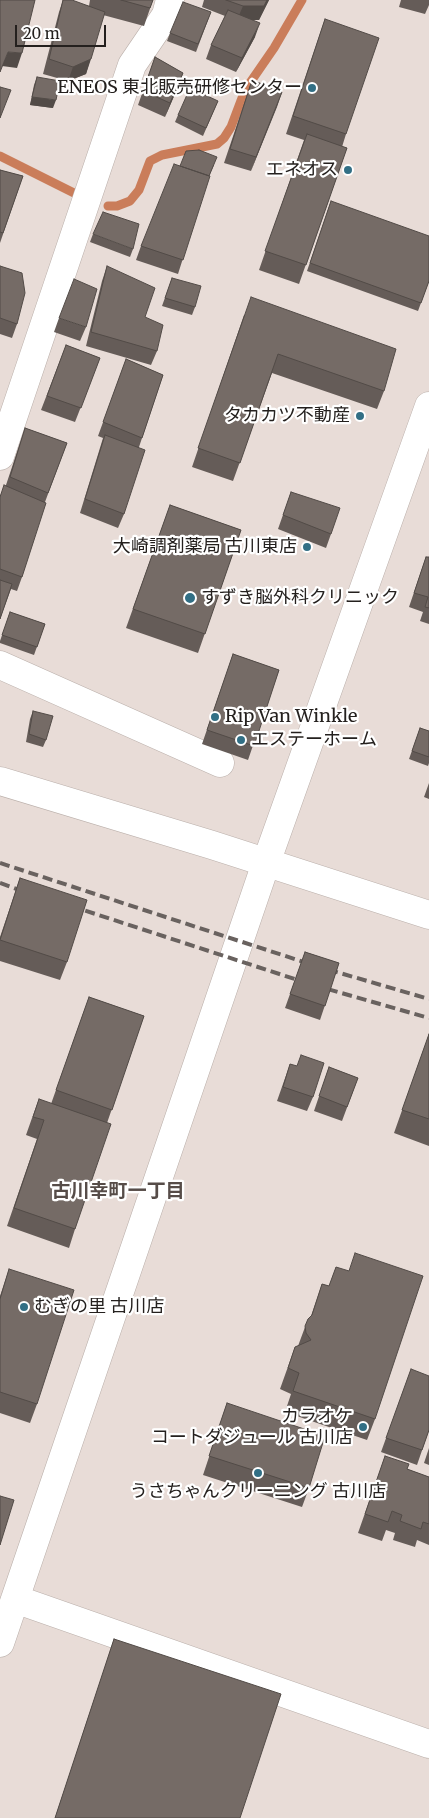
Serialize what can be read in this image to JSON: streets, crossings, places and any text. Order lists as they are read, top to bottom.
{
  "districts": ["古川幸町一丁目"],
  "places": [
    "ENEOS 東北販売研修センター",
    "エネオス",
    "タカカツ不動産",
    "大崎調剤薬局 古川東店",
    "すずき脳外科クリニック",
    "Rip Van Winkle",
    "エステーホーム",
    "むぎの里 古川店",
    "カラオケ コートダジュール 古川店",
    "うさちゃんクリーニング 古川店"
  ],
  "scale_bar": "20 m"
}
